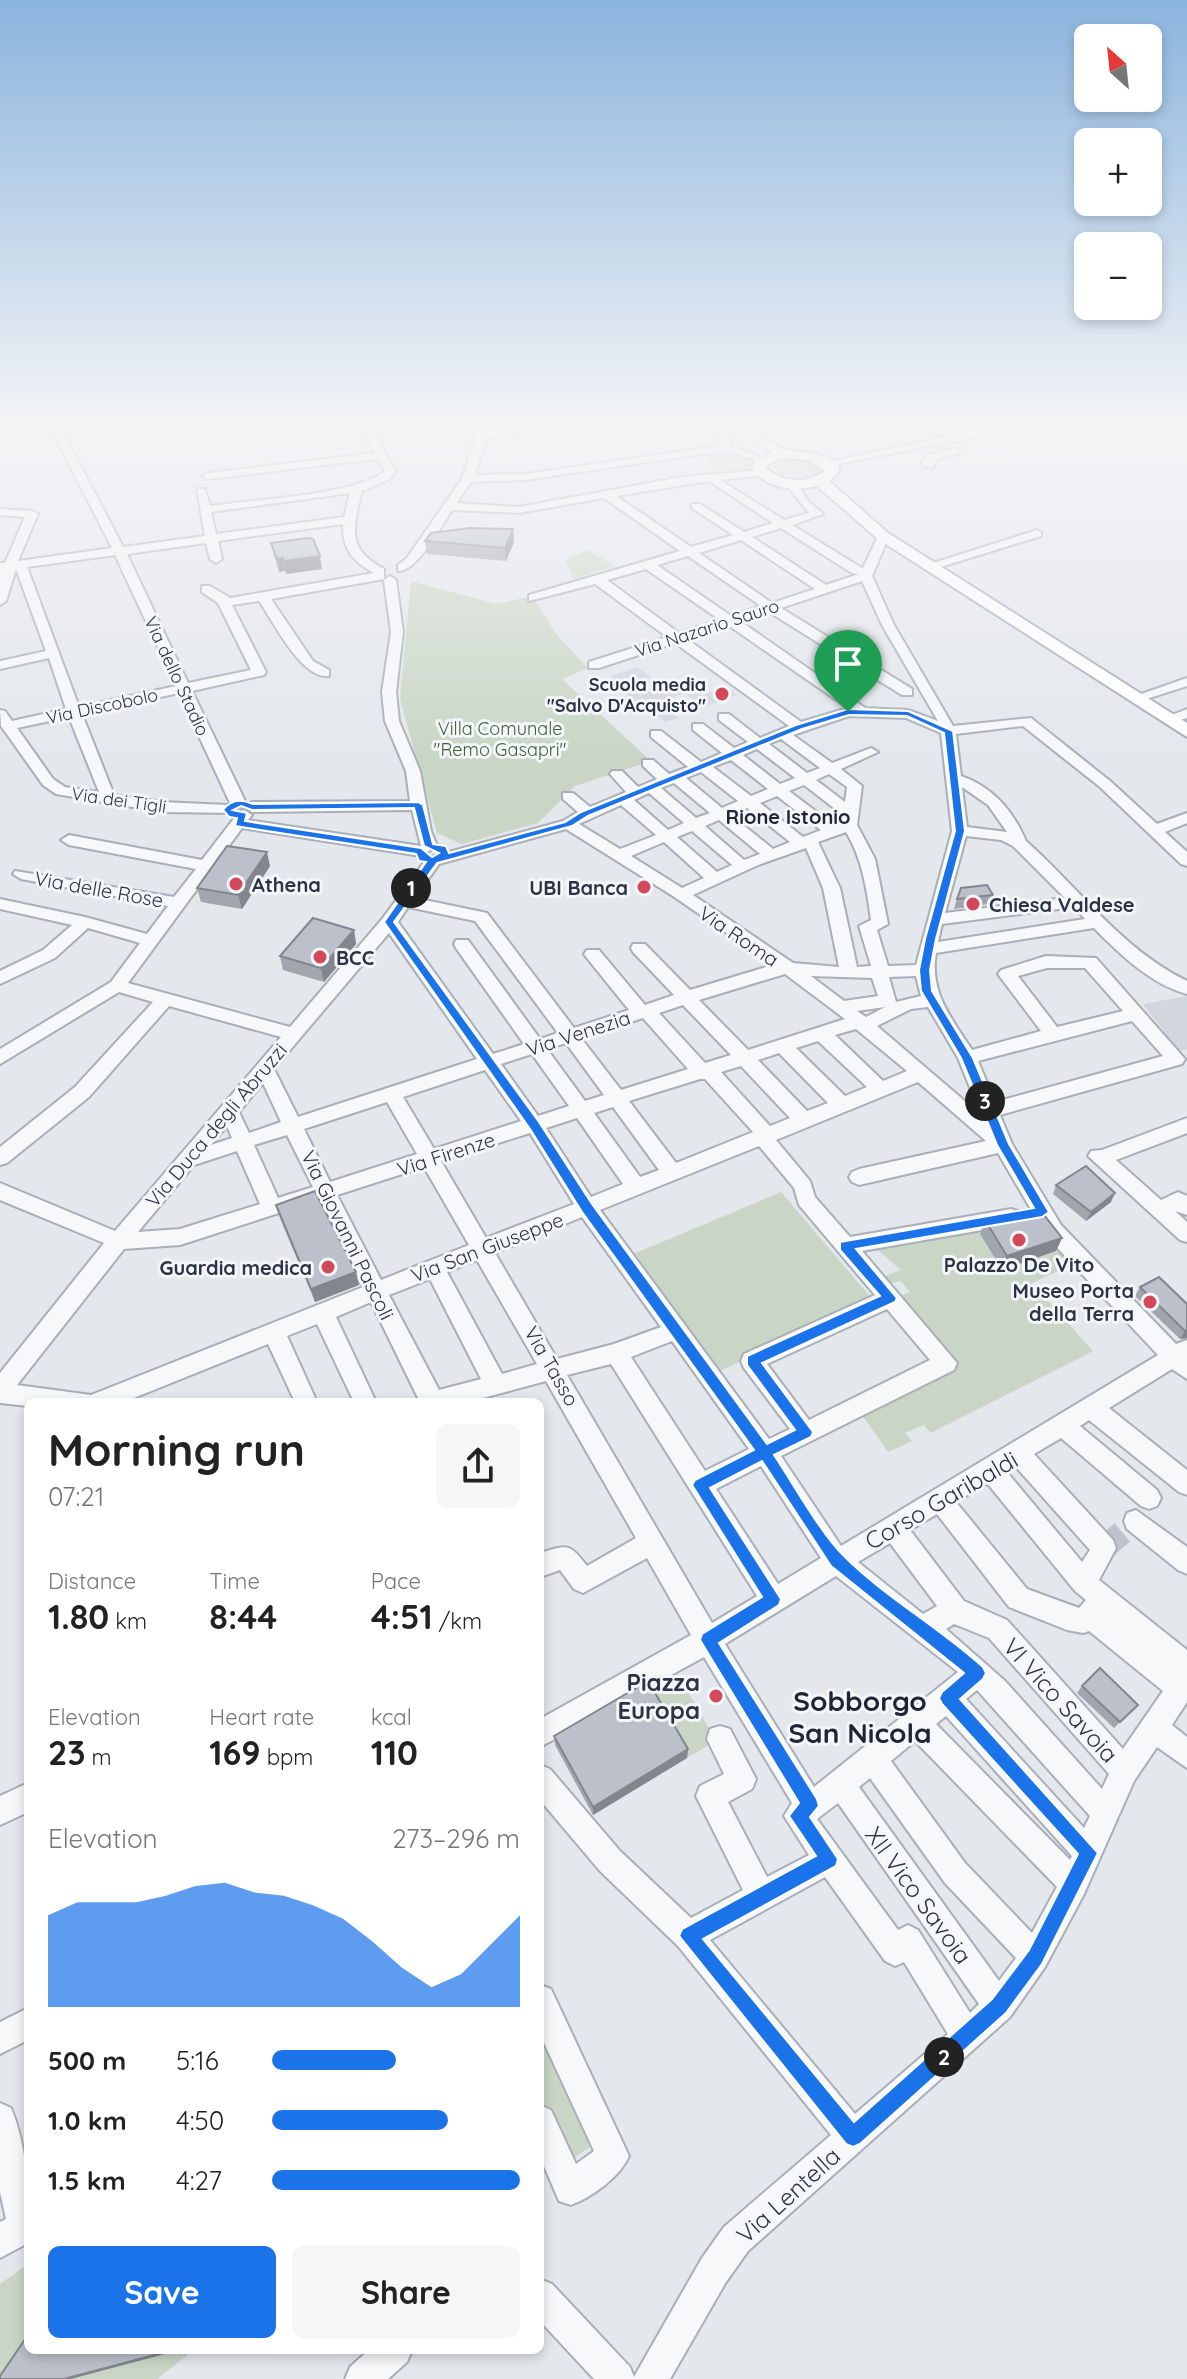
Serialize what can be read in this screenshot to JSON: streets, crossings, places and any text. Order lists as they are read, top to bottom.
{
  "streets": {
    "street": [
      "Via Nazario Sauro",
      "Via dello Stadio",
      "Via Discobolo",
      "Via dei Tigli",
      "Via delle Rose",
      "Via Roma",
      "Via Venezia",
      "Via Duca degli Abruzzi",
      "Via Firenze",
      "Via Giovanni Pascoli",
      "Via San Giuseppe",
      "Via Tasso",
      "Corso Garibaldi",
      "VI Vico Savoia",
      "XII Vico Savoia",
      "Via Lentella"
    ]
  },
  "crossings": [
    ["Via dello Stadio", "Via Discobolo"],
    ["Via dello Stadio", "Via dei Tigli"],
    ["Via dello Stadio", "Via delle Rose"],
    ["Via Discobolo", "Via dei Tigli"],
    ["Via dei Tigli", "Via delle Rose"],
    ["Via Roma", "Via Venezia"],
    ["Via Roma", "Via Firenze"],
    ["Via Roma", "Via San Giuseppe"],
    ["Via Venezia", "Via Duca degli Abruzzi"],
    ["Via Venezia", "Via Giovanni Pascoli"],
    ["Via Venezia", "Via Tasso"],
    ["Via Duca degli Abruzzi", "Via Firenze"],
    ["Via Duca degli Abruzzi", "Via Giovanni Pascoli"],
    ["Via Firenze", "Via Giovanni Pascoli"],
    ["Via Firenze", "Via Tasso"],
    ["Via Giovanni Pascoli", "Via San Giuseppe"],
    ["Via San Giuseppe", "Via Tasso"],
    ["Via Tasso", "Corso Garibaldi"],
    ["VI Vico Savoia", "Via Lentella"],
    ["XII Vico Savoia", "Via Lentella"]
  ],
  "districts": ["Rione Istonio", "Sobborgo San Nicola"],
  "parks": ["Villa Comunale \"Remo Gasapri\""],
  "places": [
    "Scuola media \"Salvo D'Acquisto\"",
    "Athena",
    "UBI Banca",
    "Chiesa Valdese",
    "BCC",
    "Palazzo De Vito",
    "Guardia medica",
    "Museo Porta della Terra",
    "Piazza Europa"
  ],
  "north": "top left",
  "page": {
    "map_buttons": ["+", "−"],
    "pins": ["1", "3", "2"],
    "heading": ["Morning run", "07:21"],
    "stats": [
      ["Distance", "1.80 km"],
      ["Time", "8:44"],
      ["Pace", "4:51 /km"],
      ["Elevation", "23 m"],
      ["Heart rate", "169 bpm"],
      ["kcal", "110"]
    ],
    "chart": ["Elevation", "273–296 m"],
    "list": [
      {
        "name": "500 m",
        "note": "5:16"
      },
      {
        "name": "1.0 km",
        "note": "4:50"
      },
      {
        "name": "1.5 km",
        "note": "4:27"
      }
    ],
    "buttons": ["Save", "Share"]
  }
}
